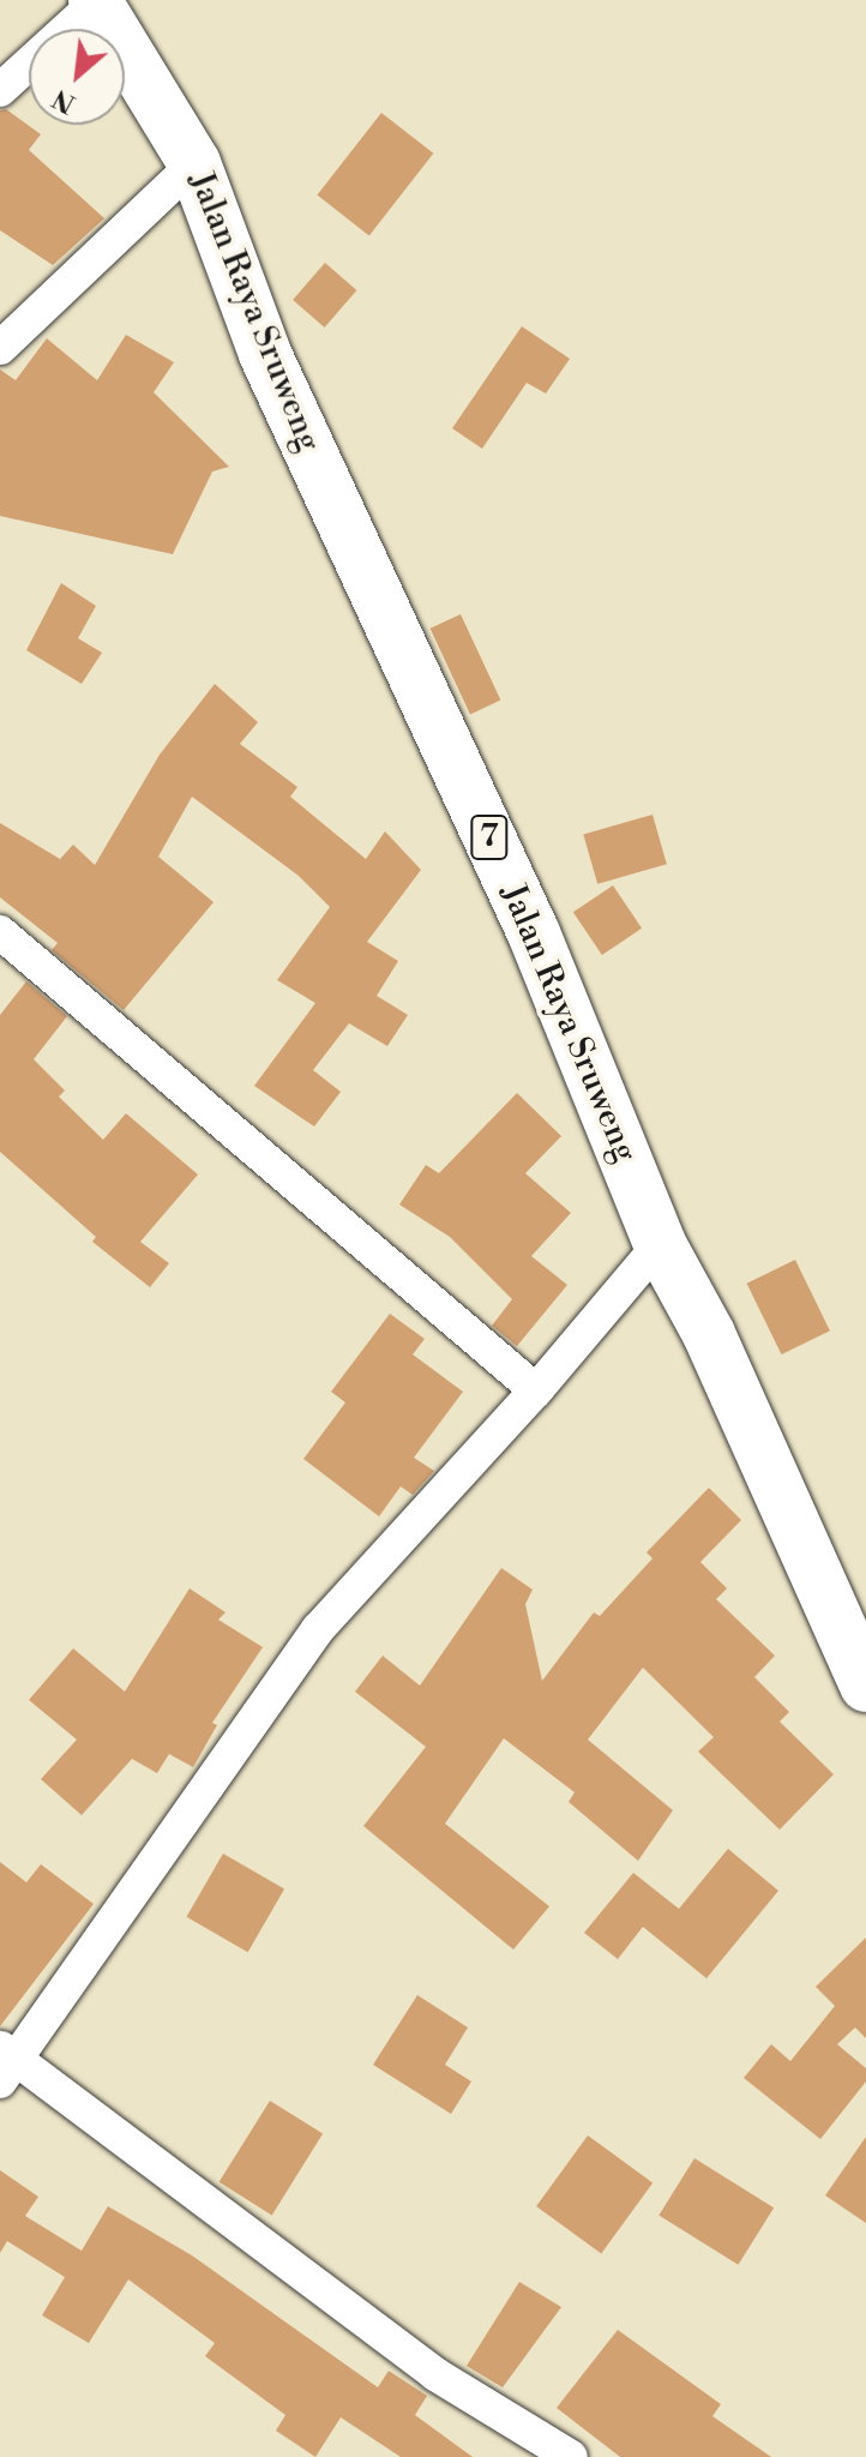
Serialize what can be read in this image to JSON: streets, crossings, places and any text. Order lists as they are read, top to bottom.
{
  "streets": {
    "highway": ["Jalan Raya Sruweng", "7"]
  },
  "north": "bottom left"
}
